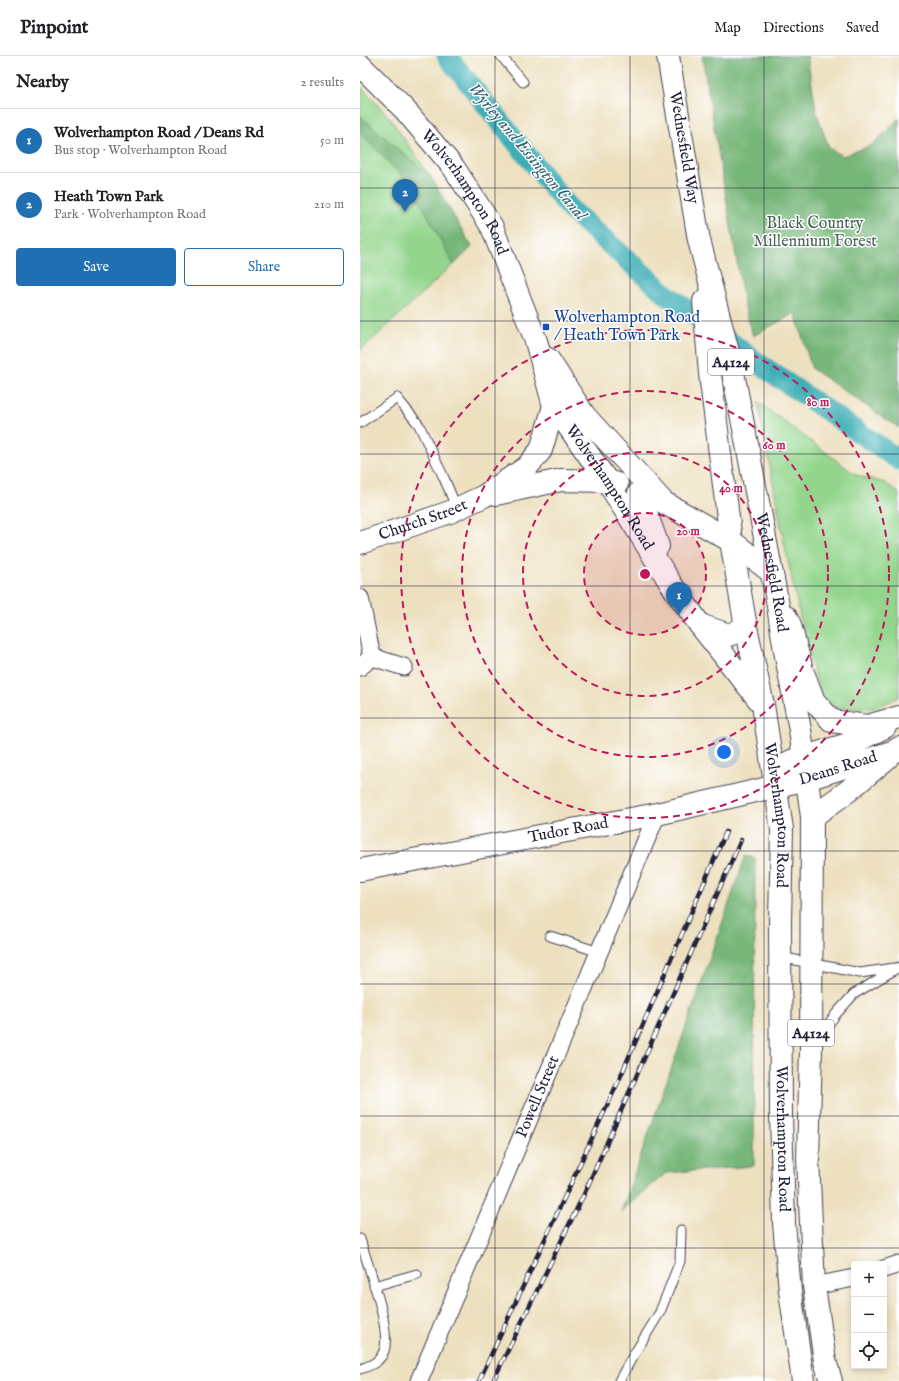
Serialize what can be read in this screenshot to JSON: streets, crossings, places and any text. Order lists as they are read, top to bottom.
{
  "streets": {
    "street": [
      "Wednesfield Way",
      "Wolverhampton Road",
      "A4124",
      "Church Street",
      "Wednesfield Road",
      "Deans Road",
      "Tudor Road",
      "Powell Street"
    ]
  },
  "crossings": [
    ["Wednesfield Way", "Wednesfield Road"],
    ["Wolverhampton Road", "Church Street"],
    ["Wolverhampton Road", "Wednesfield Road"],
    ["Wolverhampton Road", "Deans Road"],
    ["Wolverhampton Road", "Tudor Road"],
    ["Wednesfield Road", "Deans Road"],
    ["Deans Road", "Tudor Road"],
    ["Tudor Road", "Powell Street"]
  ],
  "water": ["Wyrley and Essington Canal"],
  "parks": ["Black Country Millennium Forest"],
  "places": {
    "transit": ["Wolverhampton Road / Heath Town Park"]
  },
  "page": {
    "header": "Pinpoint",
    "nav": ["Map", "Directions", "Saved"],
    "heading": ["Nearby", "2 results"],
    "list": [
      {
        "mark": "1",
        "name": "Wolverhampton Road / Deans Rd",
        "note": "Bus stop · Wolverhampton Road",
        "value": "50 m"
      },
      {
        "mark": "2",
        "name": "Heath Town Park",
        "note": "Park · Wolverhampton Road",
        "value": "210 m"
      }
    ],
    "pins": ["2", "1"],
    "buttons": ["Save", "Share"],
    "map_buttons": ["+", "−"]
  },
  "rings": [
    "80 m",
    "60 m",
    "40 m",
    "20 m"
  ]
}
